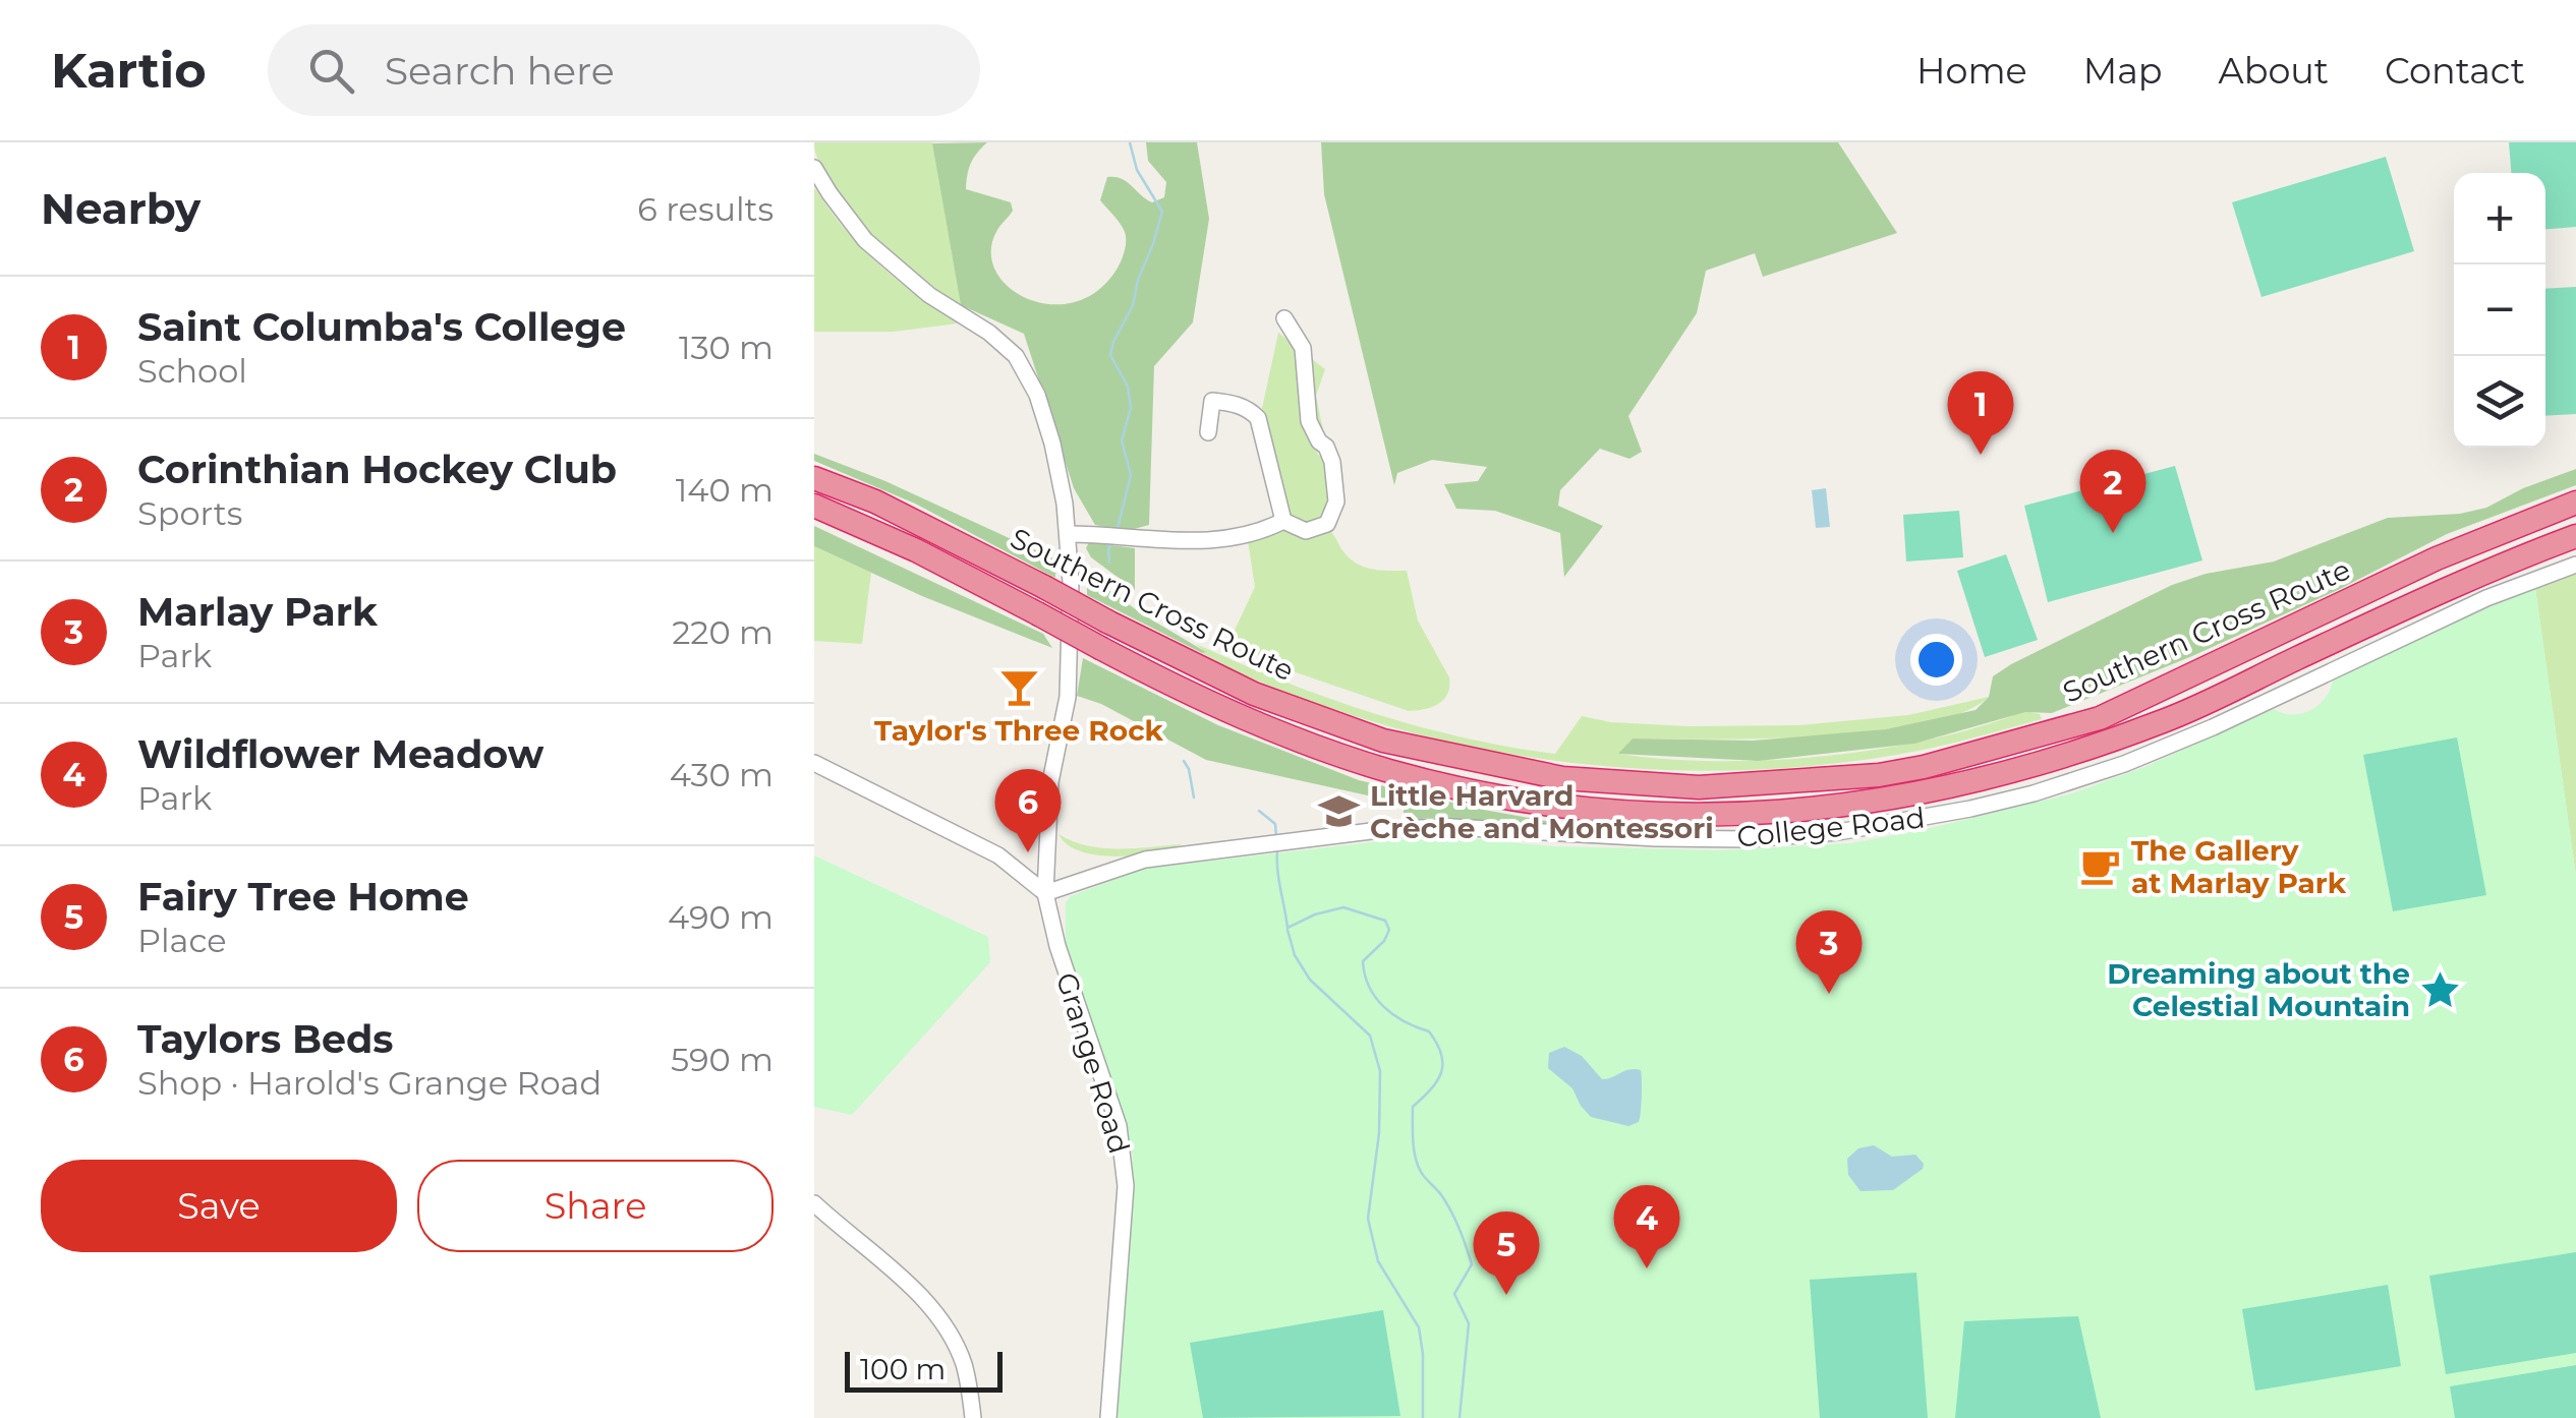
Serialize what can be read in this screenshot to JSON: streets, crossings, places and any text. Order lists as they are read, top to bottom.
{
  "streets": {
    "highway": ["Southern Cross Route"],
    "street": ["College Road", "Grange Road"]
  },
  "crossings": [
    ["College Road", "Grange Road"]
  ],
  "places": {
    "bar": ["Taylor's Three Rock"],
    "school or university": ["Little Harvard Crèche and Montessori"],
    "cafe": ["The Gallery at Marlay Park"],
    "place": ["Dreaming about the Celestial Mountain"]
  },
  "scale_bar": "100 m",
  "page": {
    "header": "Kartio",
    "search": "Search here",
    "nav": [
      "Home",
      "Map",
      "About",
      "Contact"
    ],
    "heading": ["Nearby", "6 results"],
    "map_buttons": ["+", "−"],
    "list": [
      {
        "mark": "1",
        "name": "Saint Columba's College",
        "note": "School",
        "value": "130 m"
      },
      {
        "mark": "2",
        "name": "Corinthian Hockey Club",
        "note": "Sports",
        "value": "140 m"
      },
      {
        "mark": "3",
        "name": "Marlay Park",
        "note": "Park",
        "value": "220 m"
      },
      {
        "mark": "4",
        "name": "Wildflower Meadow",
        "note": "Park",
        "value": "430 m"
      },
      {
        "mark": "5",
        "name": "Fairy Tree Home",
        "note": "Place",
        "value": "490 m"
      },
      {
        "mark": "6",
        "name": "Taylors Beds",
        "note": "Shop · Harold's Grange Road",
        "value": "590 m"
      }
    ],
    "pins": [
      "1",
      "2",
      "6",
      "3",
      "4",
      "5"
    ],
    "buttons": ["Save", "Share"],
    "scale": "100 m"
  }
}
